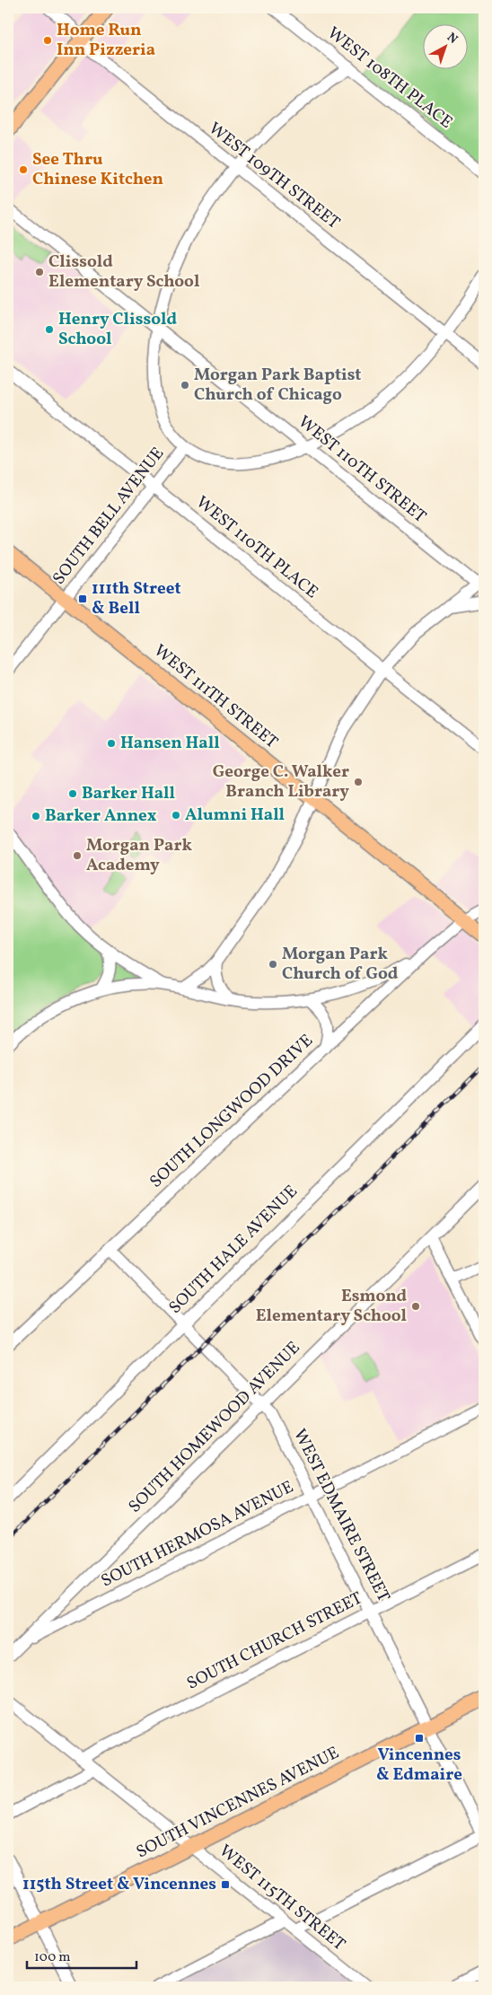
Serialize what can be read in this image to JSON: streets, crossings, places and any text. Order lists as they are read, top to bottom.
{
  "streets": {
    "main road": ["WEST 111TH STREET", "SOUTH VINCENNES AVENUE"],
    "street": [
      "WEST 108TH PLACE",
      "WEST 109TH STREET",
      "WEST 110TH STREET",
      "SOUTH BELL AVENUE",
      "WEST 110TH PLACE",
      "SOUTH LONGWOOD DRIVE",
      "SOUTH HALE AVENUE",
      "SOUTH HOMEWOOD AVENUE",
      "WEST EDMAIRE STREET",
      "SOUTH HERMOSA AVENUE",
      "SOUTH CHURCH STREET",
      "WEST 115TH STREET"
    ]
  },
  "crossings": [
    ["WEST 109TH STREET", "SOUTH BELL AVENUE"],
    ["WEST 110TH STREET", "SOUTH BELL AVENUE"],
    ["SOUTH BELL AVENUE", "WEST 110TH PLACE"],
    ["SOUTH BELL AVENUE", "WEST 111TH STREET"],
    ["WEST 111TH STREET", "SOUTH LONGWOOD DRIVE"],
    ["SOUTH LONGWOOD DRIVE", "WEST EDMAIRE STREET"],
    ["SOUTH HALE AVENUE", "WEST EDMAIRE STREET"],
    ["SOUTH HOMEWOOD AVENUE", "WEST EDMAIRE STREET"],
    ["SOUTH HOMEWOOD AVENUE", "SOUTH HERMOSA AVENUE"],
    ["WEST EDMAIRE STREET", "SOUTH HERMOSA AVENUE"],
    ["WEST EDMAIRE STREET", "SOUTH CHURCH STREET"],
    ["WEST EDMAIRE STREET", "SOUTH VINCENNES AVENUE"],
    ["SOUTH CHURCH STREET", "WEST 115TH STREET"],
    ["SOUTH VINCENNES AVENUE", "WEST 115TH STREET"]
  ],
  "places": {
    "other": [
      "Home Run Inn Pizzeria",
      "See Thru Chinese Kitchen",
      "Clissold Elementary School",
      "Henry Clissold School",
      "Morgan Park Baptist Church of Chicago",
      "Hansen Hall",
      "George C. Walker Branch Library",
      "Barker Hall",
      "Alumni Hall",
      "Barker Annex",
      "Morgan Park Academy",
      "Morgan Park Church of God",
      "Esmond Elementary School"
    ],
    "transit": ["111th Street & Bell", "Vincennes & Edmaire", "115th Street & Vincennes"]
  },
  "scale_bar": "100 m",
  "north": "top right"
}
